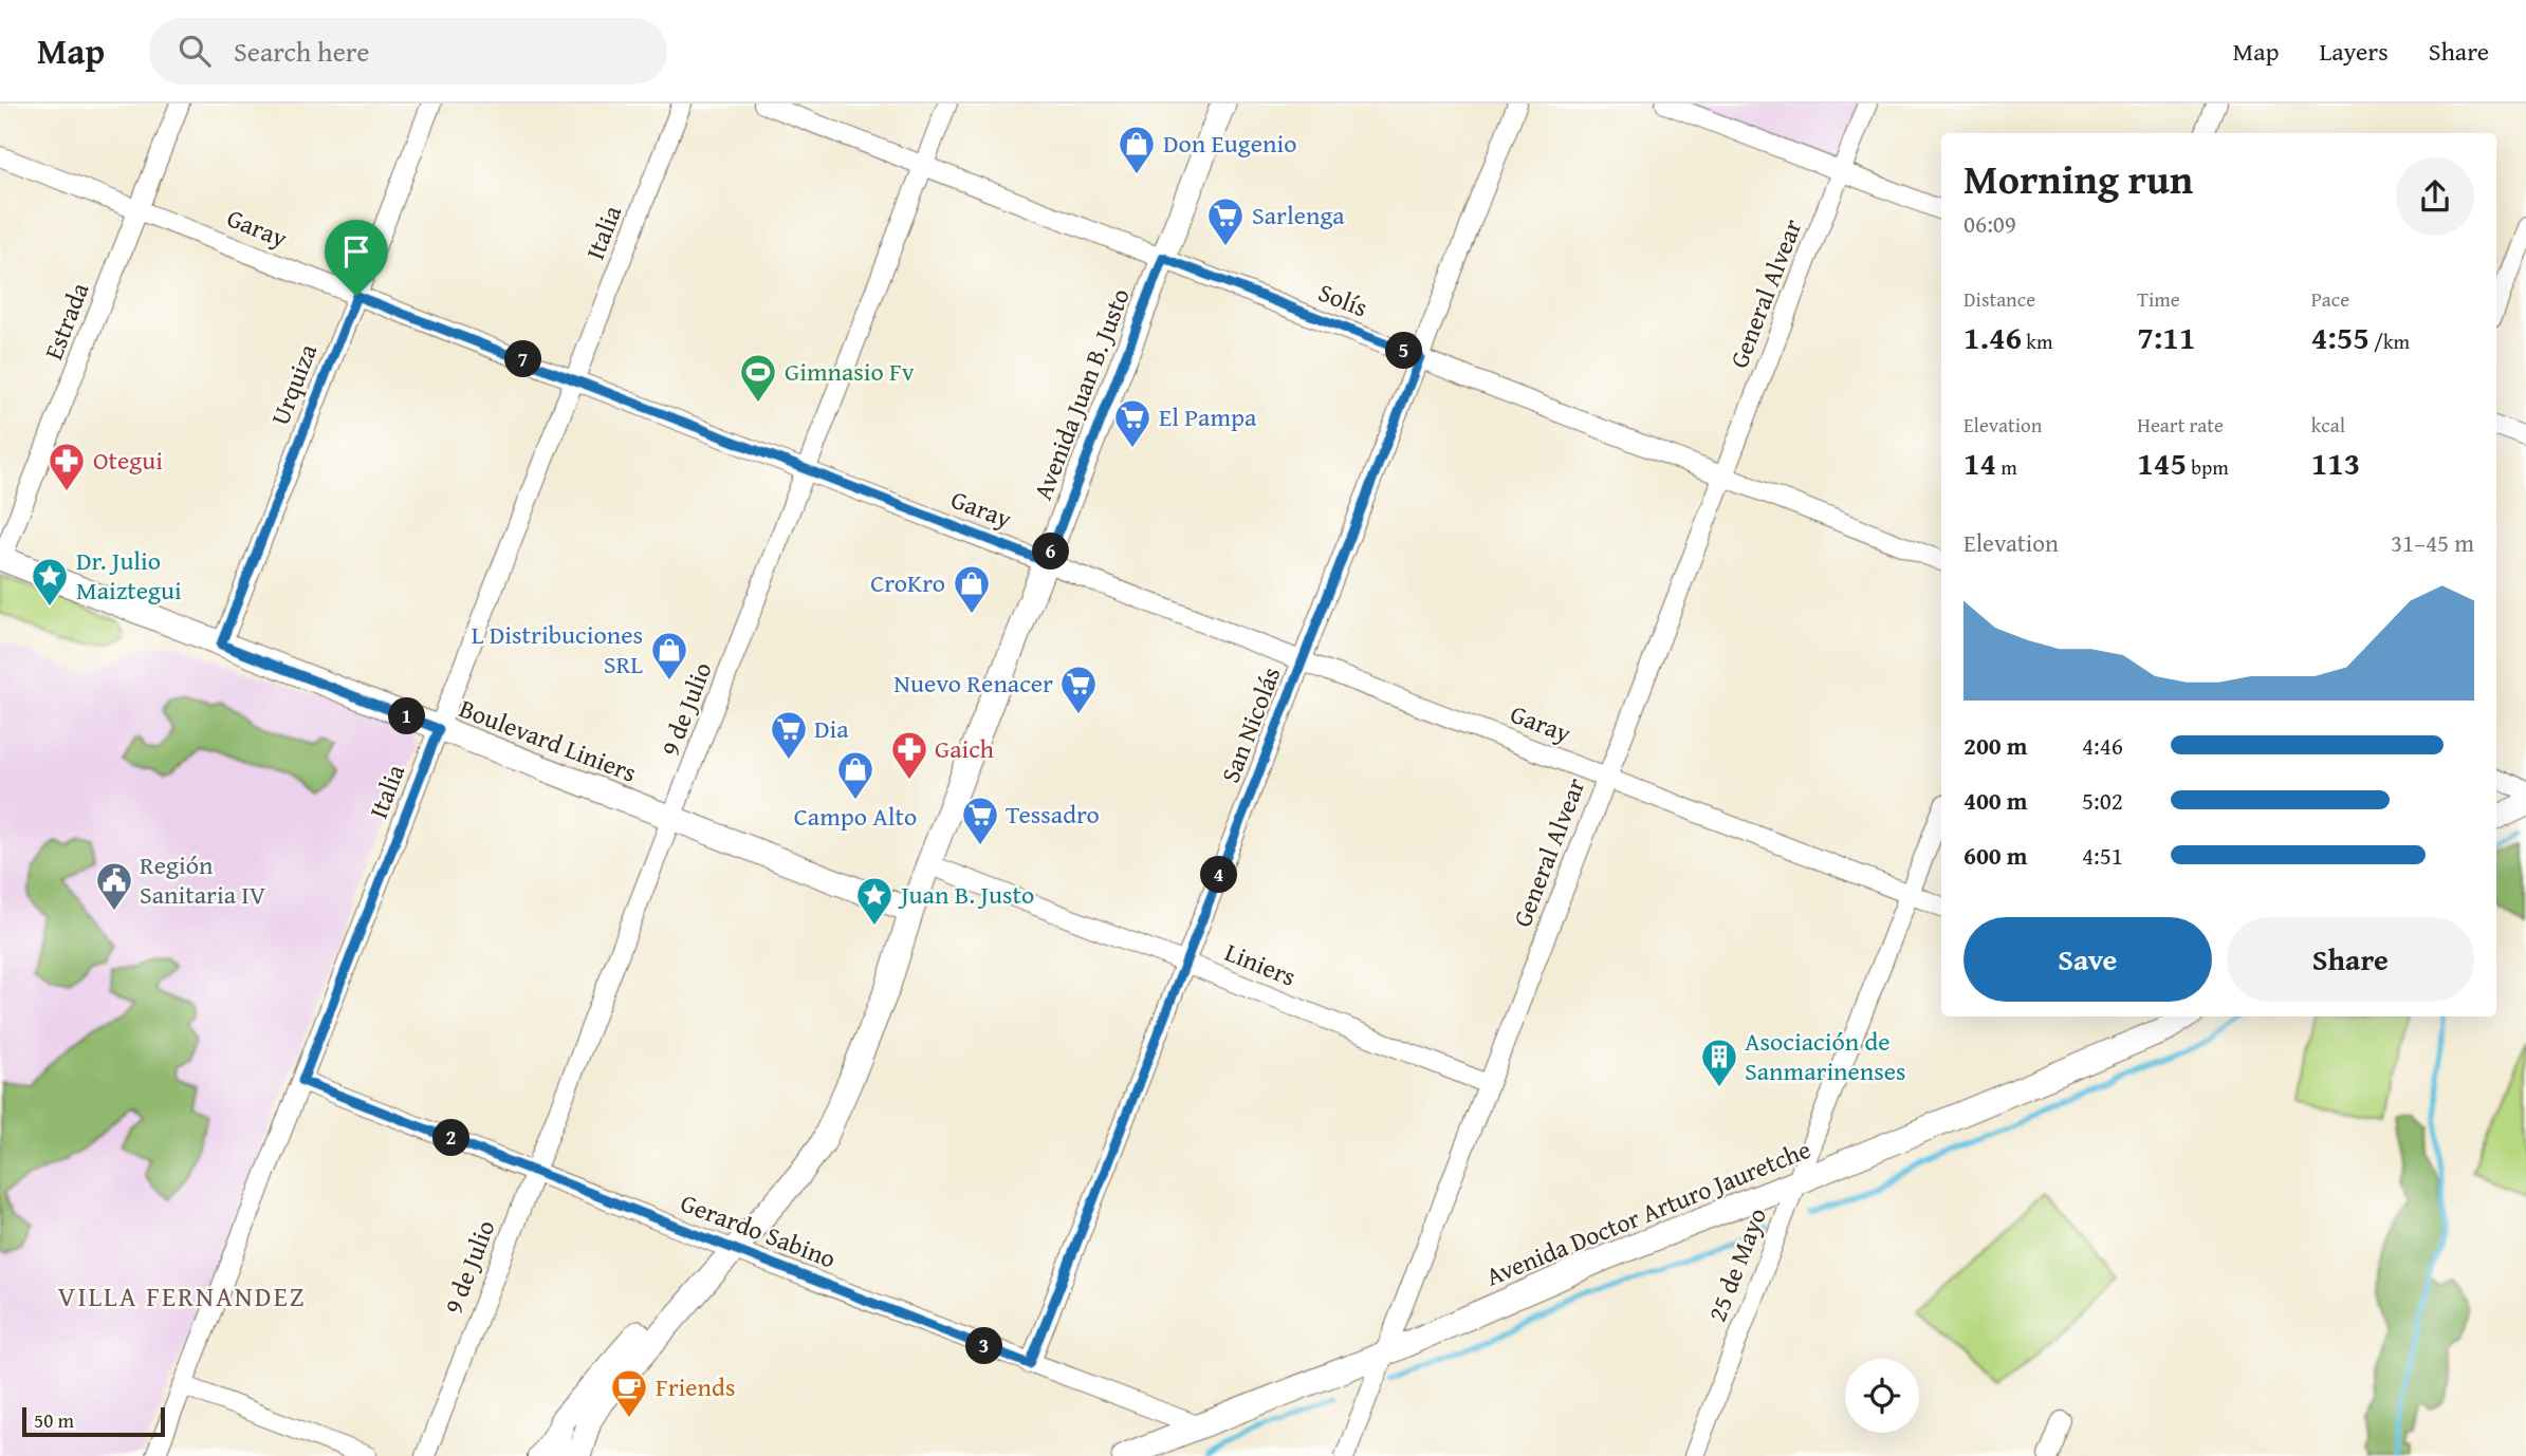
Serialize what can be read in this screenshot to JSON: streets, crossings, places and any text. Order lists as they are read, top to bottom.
{
  "streets": {
    "main road": ["Avenida Juan B. Justo", "Boulevard Liniers", "Avenida Doctor Arturo Jauretche"],
    "street": [
      "Garay",
      "Italia",
      "General Alvear",
      "Solís",
      "Estrada",
      "Urquiza",
      "9 de Julio",
      "San Nicolás",
      "Liniers",
      "Gerardo Sabino",
      "25 de Mayo"
    ]
  },
  "crossings": [
    ["Garay", "Italia"],
    ["Garay", "General Alvear"],
    ["Garay", "Estrada"],
    ["Garay", "Urquiza"],
    ["Garay", "Avenida Juan B. Justo"],
    ["Garay", "9 de Julio"],
    ["Garay", "San Nicolás"],
    ["Garay", "25 de Mayo"],
    ["Italia", "Boulevard Liniers"],
    ["Italia", "Gerardo Sabino"],
    ["General Alvear", "Solís"],
    ["General Alvear", "Liniers"],
    ["General Alvear", "Avenida Doctor Arturo Jauretche"],
    ["Solís", "Avenida Juan B. Justo"],
    ["Solís", "9 de Julio"],
    ["Solís", "San Nicolás"],
    ["Estrada", "Boulevard Liniers"],
    ["Urquiza", "Boulevard Liniers"],
    ["Avenida Juan B. Justo", "Boulevard Liniers"],
    ["Avenida Juan B. Justo", "Liniers"],
    ["Avenida Juan B. Justo", "Gerardo Sabino"],
    ["9 de Julio", "Boulevard Liniers"],
    ["9 de Julio", "Gerardo Sabino"],
    ["San Nicolás", "Liniers"],
    ["San Nicolás", "Gerardo Sabino"],
    ["Avenida Doctor Arturo Jauretche", "Gerardo Sabino"],
    ["Avenida Doctor Arturo Jauretche", "25 de Mayo"]
  ],
  "districts": ["VILLA FERNANDEZ"],
  "places": {
    "shop": [
      "Don Eugenio",
      "CroKro",
      "L Distribuciones SRL",
      "Campo Alto"
    ],
    "supermarket": [
      "Sarlenga",
      "El Pampa",
      "Nuevo Renacer",
      "Dia",
      "Tessadro"
    ],
    "sports": ["Gimnasio Fv"],
    "pharmacy": ["Otegui", "Gaich"],
    "place": ["Dr. Julio Maiztegui", "Juan B. Justo"],
    "public building": ["Región Sanitaria IV"],
    "building": ["Asociación de Sanmarinenses"],
    "cafe": ["Friends"]
  },
  "scale_bar": "50 m",
  "page": {
    "header": "Map",
    "search": "Search here",
    "nav": ["Map", "Layers", "Share"],
    "heading": ["Morning run", "06:09"],
    "stats": [
      ["Distance", "1.46 km"],
      ["Time", "7:11"],
      ["Pace", "4:55 /km"],
      ["Elevation", "14 m"],
      ["Heart rate", "145 bpm"],
      ["kcal", "113"]
    ],
    "pins": [
      "5",
      "7",
      "6",
      "1",
      "4",
      "2",
      "3"
    ],
    "chart": ["Elevation", "31–45 m"],
    "list": [
      {
        "name": "200 m",
        "note": "4:46"
      },
      {
        "name": "400 m",
        "note": "5:02"
      },
      {
        "name": "600 m",
        "note": "4:51"
      }
    ],
    "buttons": ["Save", "Share"],
    "scale": "50 m"
  }
}
